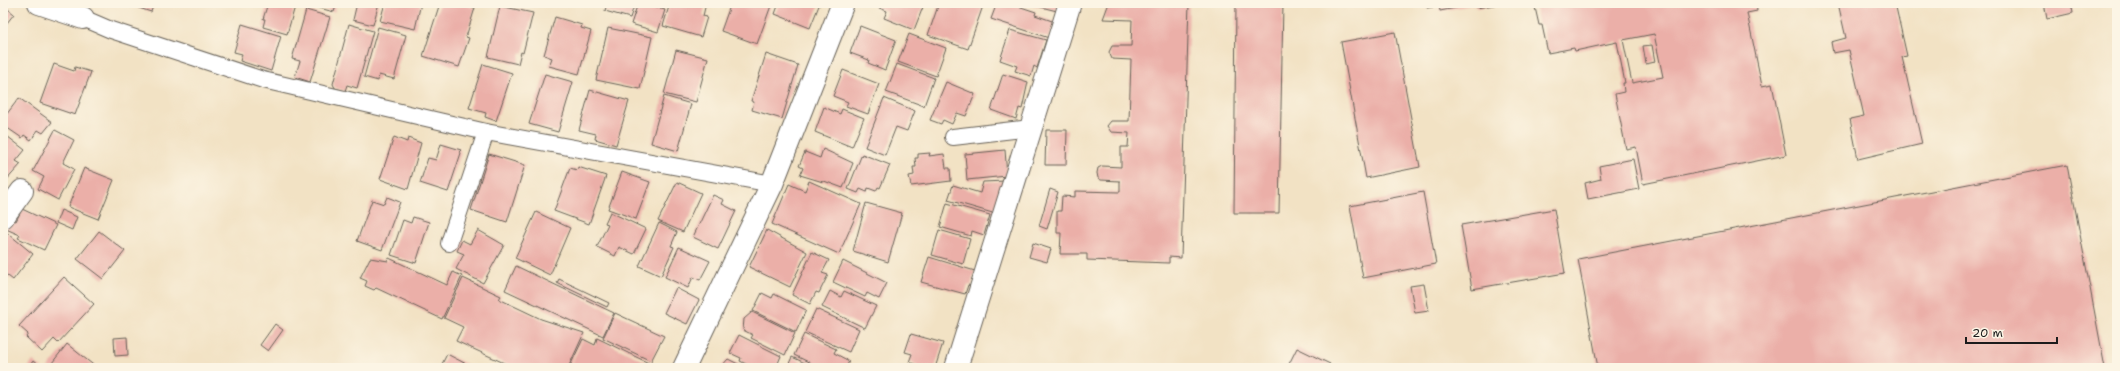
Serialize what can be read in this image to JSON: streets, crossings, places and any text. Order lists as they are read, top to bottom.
{
  "scale_bar": "20 m"
}
